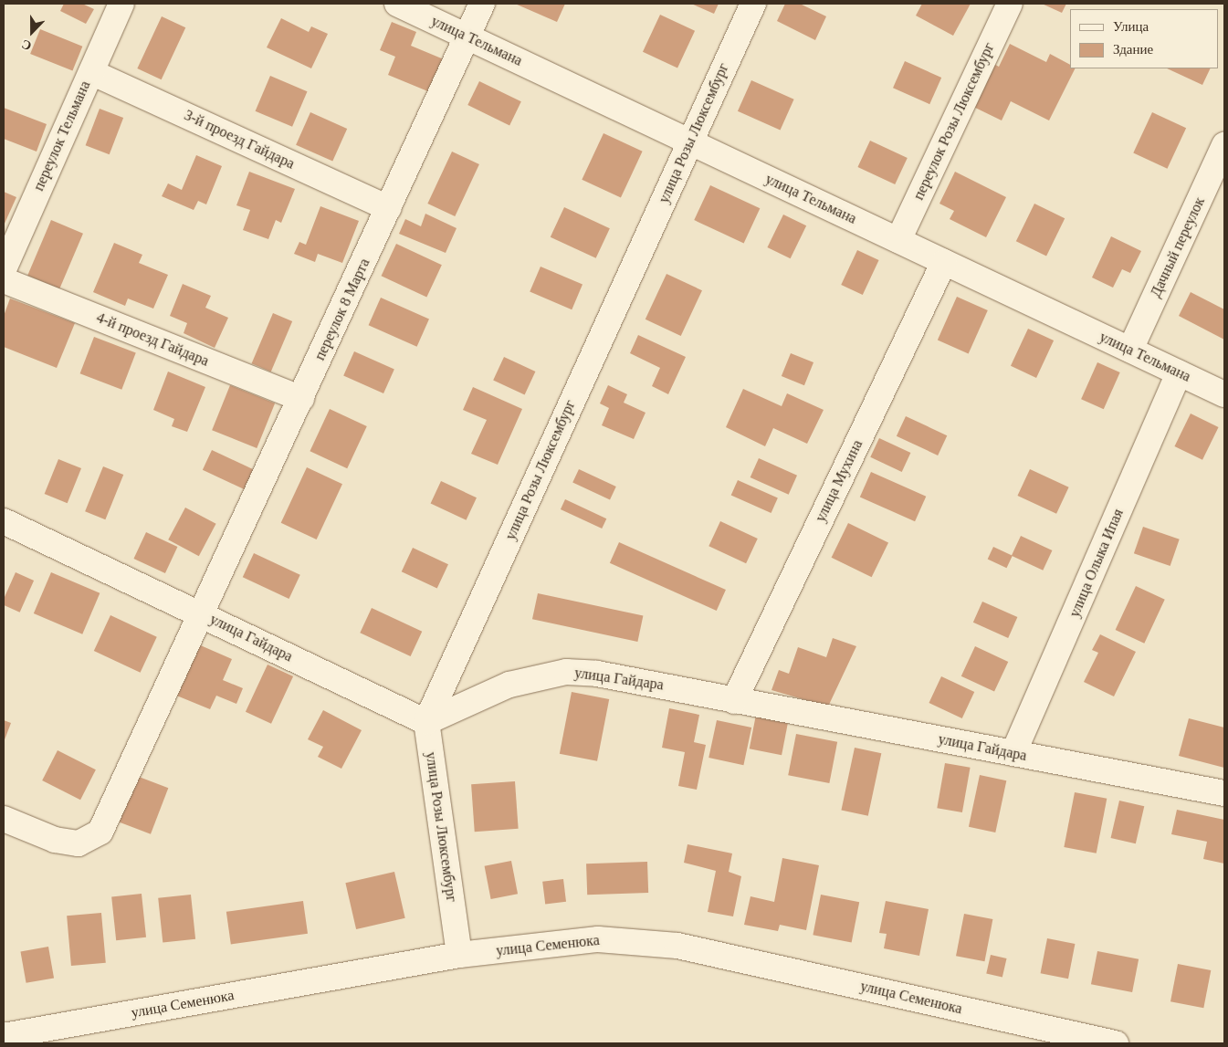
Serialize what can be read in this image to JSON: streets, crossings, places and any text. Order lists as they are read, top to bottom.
{
  "streets": {
    "street": [
      "улица Тельмана",
      "переулок Розы Люксембург",
      "улица Розы Люксембург",
      "переулок Тельмана",
      "3-й проезд Гайдара",
      "Дачный переулок",
      "переулок 8 Марта",
      "4-й проезд Гайдара",
      "улица Мухина",
      "улица Олыка Ипая",
      "улица Гайдара",
      "улица Семенюка"
    ]
  },
  "crossings": [
    ["улица Тельмана", "переулок Розы Люксембург"],
    ["улица Тельмана", "улица Розы Люксембург"],
    ["улица Тельмана", "Дачный переулок"],
    ["улица Тельмана", "переулок 8 Марта"],
    ["улица Тельмана", "улица Мухина"],
    ["улица Тельмана", "улица Олыка Ипая"],
    ["улица Розы Люксембург", "улица Гайдара"],
    ["улица Розы Люксембург", "улица Семенюка"],
    ["переулок Тельмана", "3-й проезд Гайдара"],
    ["3-й проезд Гайдара", "переулок 8 Марта"],
    ["переулок 8 Марта", "4-й проезд Гайдара"],
    ["переулок 8 Марта", "улица Гайдара"],
    ["улица Мухина", "улица Гайдара"],
    ["улица Олыка Ипая", "улица Гайдара"]
  ],
  "legend": ["Улица", "Здание"],
  "north": "bottom"
}
